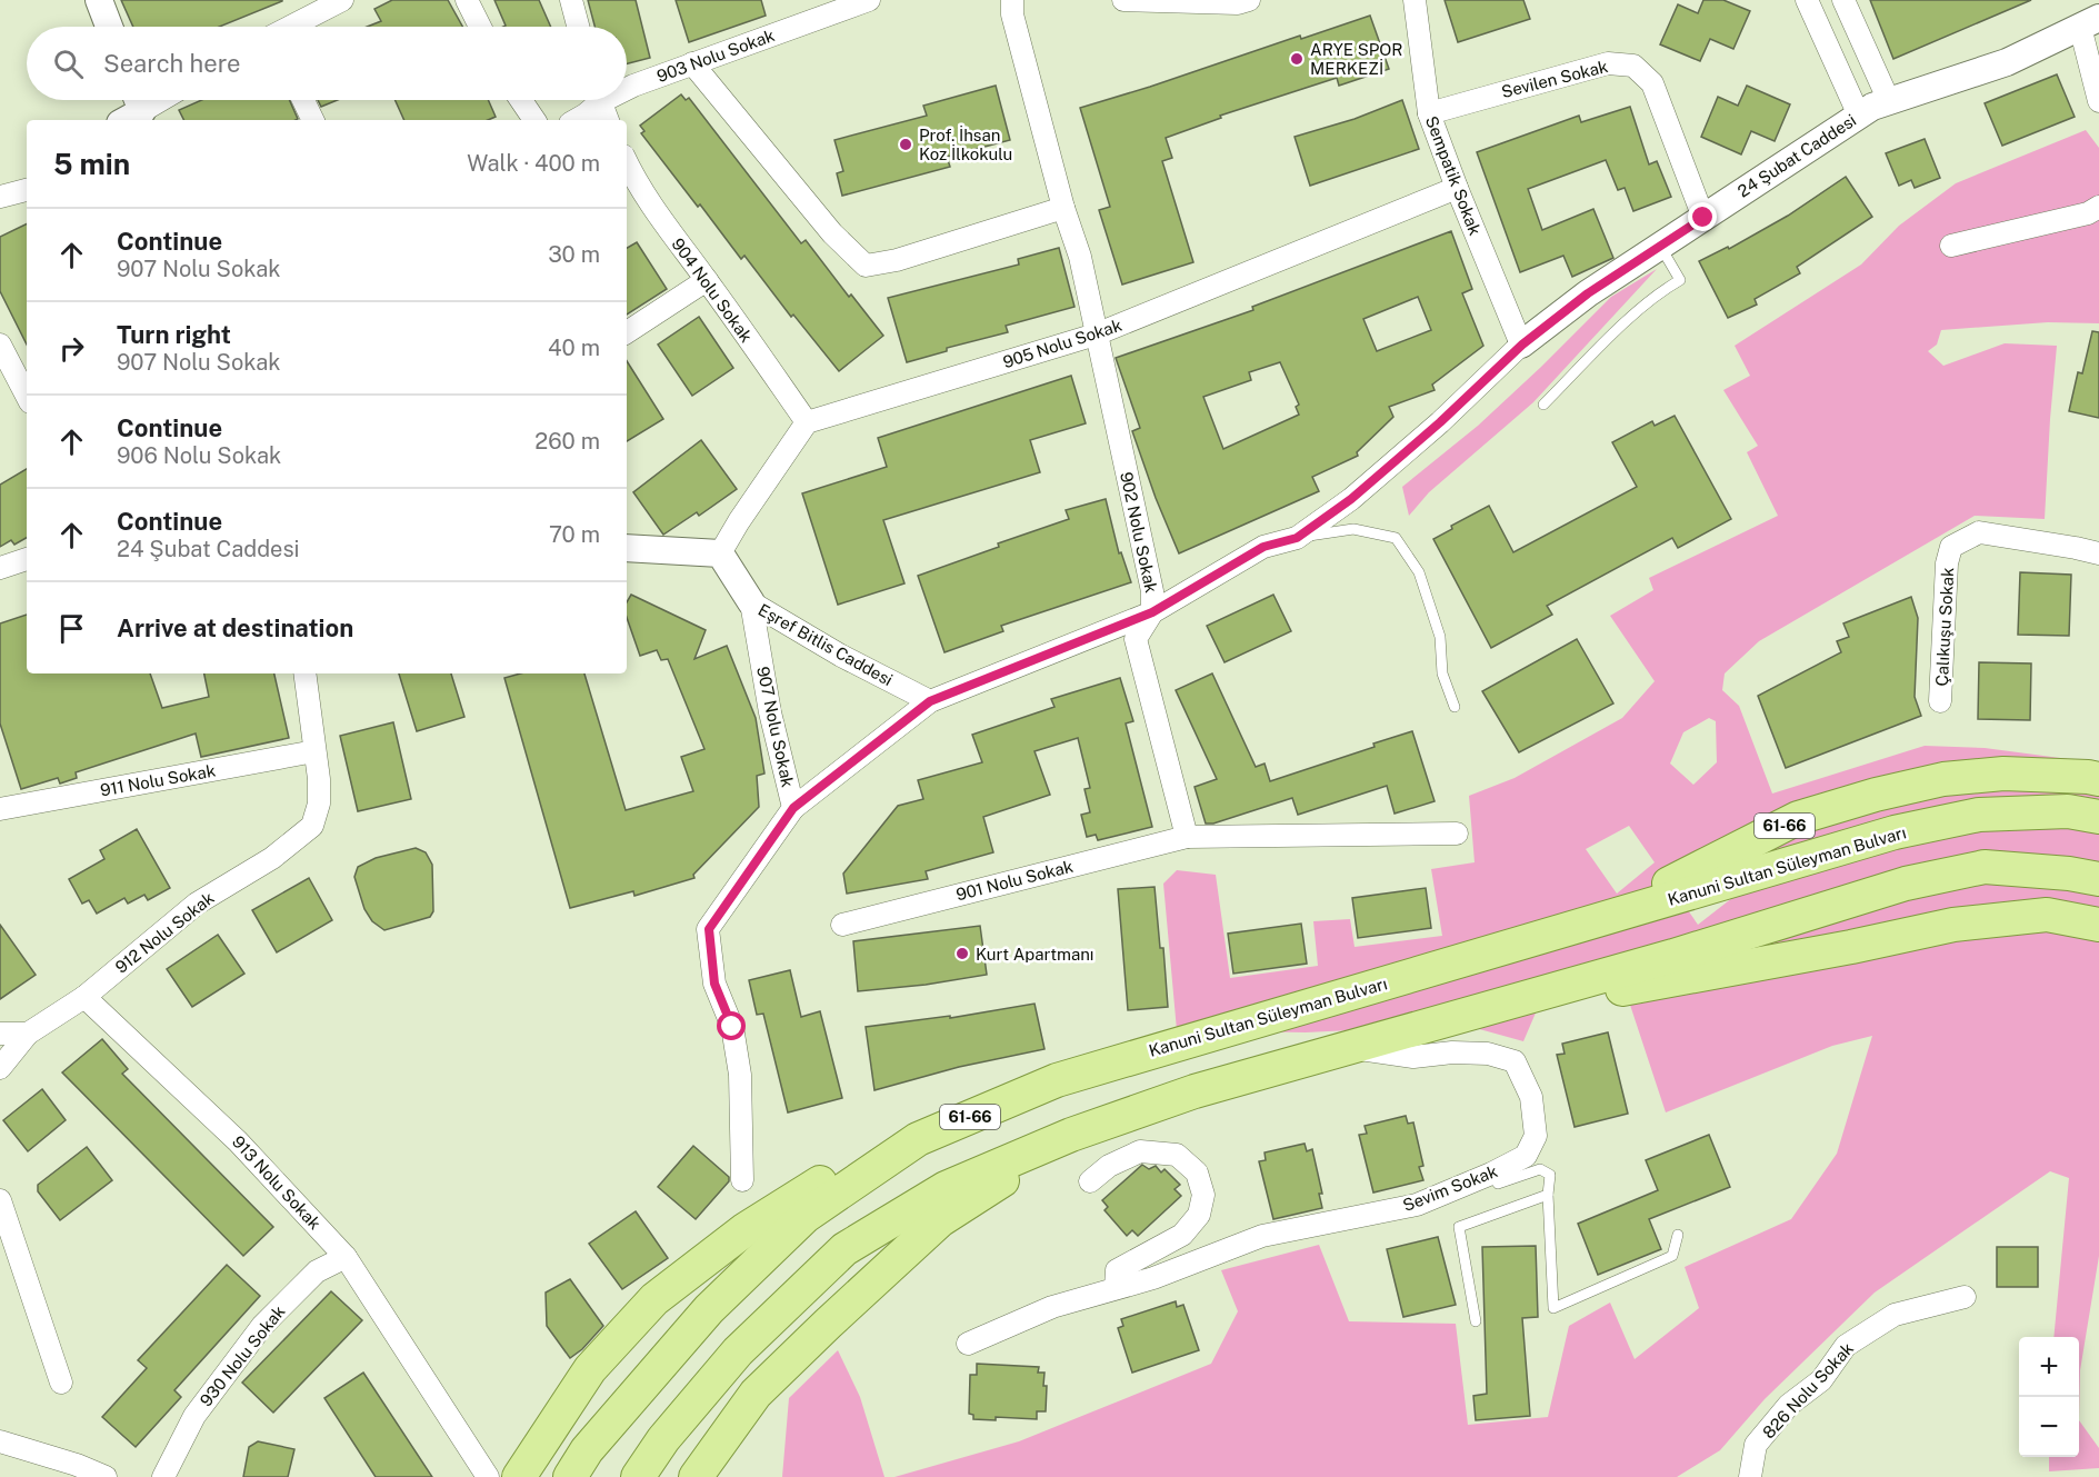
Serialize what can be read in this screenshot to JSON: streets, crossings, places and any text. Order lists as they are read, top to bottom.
{
  "streets": {
    "main road": ["61-66", "Kanuni Sultan Süleyman Bulvarı"],
    "street": [
      "903 Nolu Sokak",
      "Sevilen Sokak",
      "24 Şubat Caddesi",
      "Sempatik Sokak",
      "904 Nolu Sokak",
      "905 Nolu Sokak",
      "902 Nolu Sokak",
      "Çalıkuşu Sokak",
      "Eşref Bitlis Caddesi",
      "907 Nolu Sokak",
      "911 Nolu Sokak",
      "901 Nolu Sokak",
      "912 Nolu Sokak",
      "913 Nolu Sokak",
      "Sevim Sokak",
      "930 Nolu Sokak",
      "826 Nolu Sokak"
    ]
  },
  "crossings": [
    ["Sevilen Sokak", "24 Şubat Caddesi"],
    ["Sevilen Sokak", "Sempatik Sokak"],
    ["24 Şubat Caddesi", "Sempatik Sokak"],
    ["Sempatik Sokak", "905 Nolu Sokak"],
    ["904 Nolu Sokak", "905 Nolu Sokak"],
    ["905 Nolu Sokak", "902 Nolu Sokak"],
    ["902 Nolu Sokak", "901 Nolu Sokak"],
    ["Eşref Bitlis Caddesi", "907 Nolu Sokak"],
    ["911 Nolu Sokak", "912 Nolu Sokak"],
    ["61-66", "Kanuni Sultan Süleyman Bulvarı"],
    ["912 Nolu Sokak", "913 Nolu Sokak"],
    ["913 Nolu Sokak", "930 Nolu Sokak"]
  ],
  "places": ["ARYE SPOR MERKEZİ", "Prof. İhsan Koz İlkokulu", "Kurt Apartmanı"],
  "page": {
    "search": "Search here",
    "heading": ["5 min", "Walk · 400 m"],
    "list": [
      ["Continue", "907 Nolu Sokak", "30 m"],
      ["Turn right", "907 Nolu Sokak", "40 m"],
      ["Continue", "906 Nolu Sokak", "260 m"],
      ["Continue", "24 Şubat Caddesi", "70 m"],
      "Arrive at destination"
    ],
    "map_buttons": ["+", "−"]
  }
}
